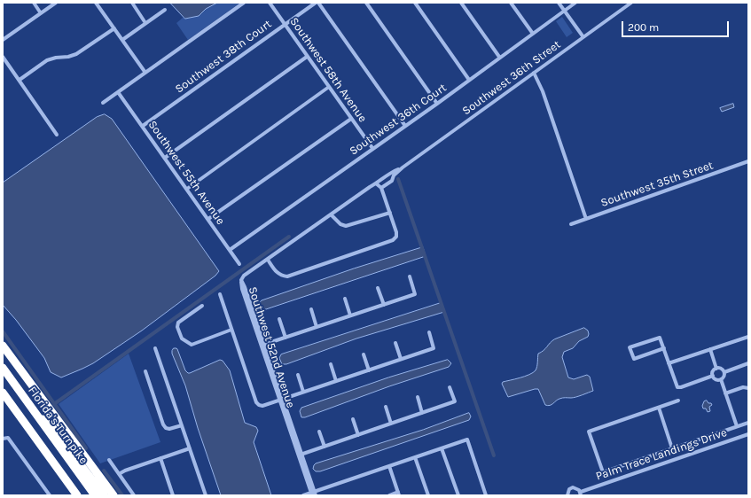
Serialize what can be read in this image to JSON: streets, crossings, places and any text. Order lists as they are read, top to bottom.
{
  "streets": {
    "highway": ["Florida's Turnpike"],
    "street": [
      "Southwest 38th Court",
      "Southwest 58th Avenue",
      "Southwest 36th Street",
      "Southwest 36th Court",
      "Southwest 55th Avenue",
      "Southwest 35th Street",
      "Southwest 52nd Avenue",
      "Palm Trace Landings Drive"
    ]
  },
  "crossings": [
    ["Southwest 38th Court", "Southwest 58th Avenue"],
    ["Southwest 38th Court", "Southwest 55th Avenue"],
    ["Southwest 58th Avenue", "Southwest 36th Court"],
    ["Southwest 36th Street", "Southwest 52nd Avenue"],
    ["Southwest 36th Court", "Southwest 55th Avenue"]
  ],
  "scale_bar": "200 m"
}
